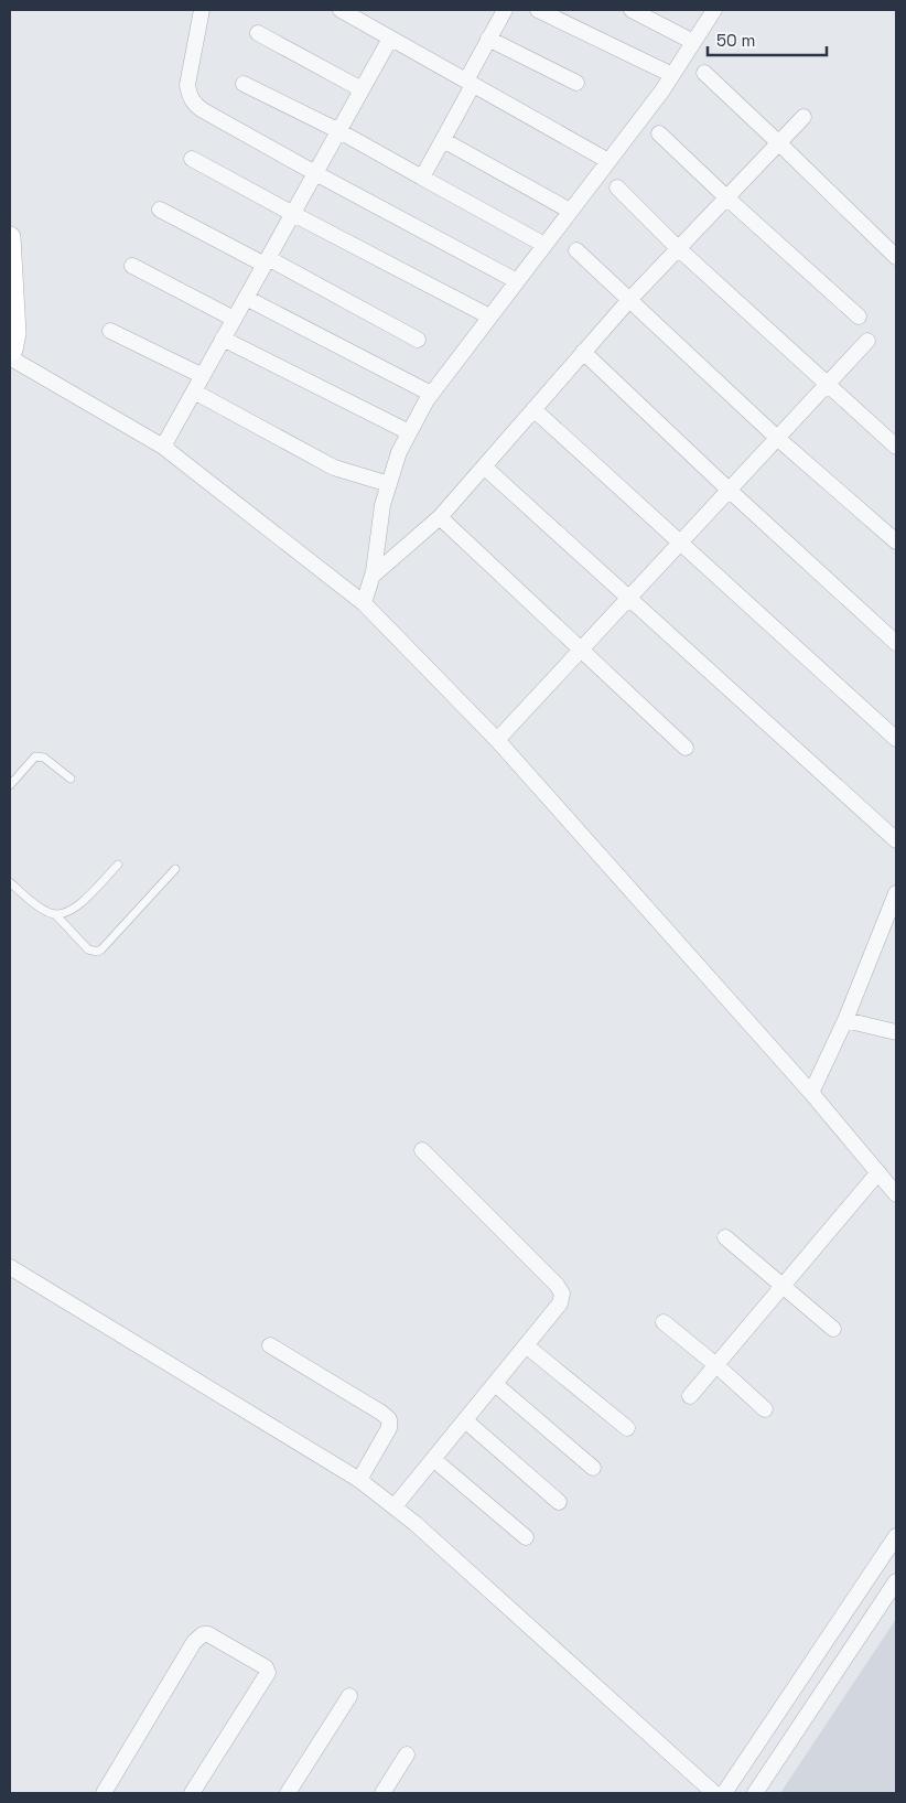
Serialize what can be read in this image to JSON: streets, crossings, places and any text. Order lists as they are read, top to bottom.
{
  "scale_bar": "50 m"
}
